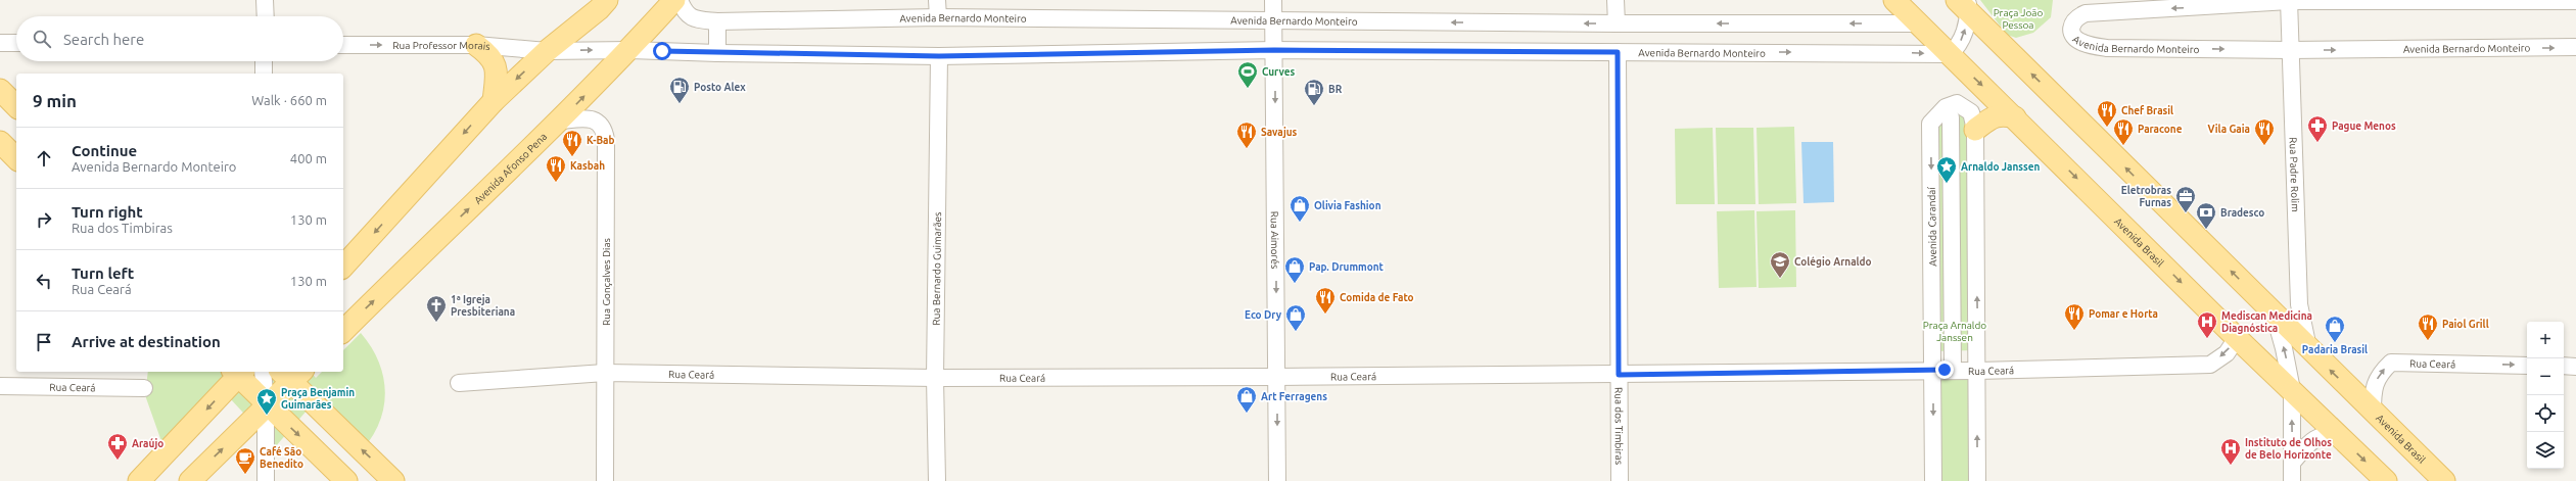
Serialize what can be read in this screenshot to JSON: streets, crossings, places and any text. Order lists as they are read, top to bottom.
{
  "streets": {
    "main road": ["Avenida Afonso Pena", "Avenida Brasil"],
    "street": [
      "Avenida Bernardo Monteiro",
      "Rua Professor Morais",
      "Rua Padre Rolim",
      "Avenida Carandaí",
      "Rua Aimorés",
      "Rua Bernardo Guimarães",
      "Rua Gonçalves Dias",
      "Rua Ceará",
      "Rua dos Timbiras"
    ]
  },
  "crossings": [
    ["Avenida Bernardo Monteiro", "Rua Professor Morais"],
    ["Avenida Bernardo Monteiro", "Avenida Afonso Pena"],
    ["Avenida Bernardo Monteiro", "Rua Padre Rolim"],
    ["Avenida Bernardo Monteiro", "Rua Aimorés"],
    ["Avenida Bernardo Monteiro", "Avenida Brasil"],
    ["Avenida Bernardo Monteiro", "Rua Bernardo Guimarães"],
    ["Avenida Bernardo Monteiro", "Rua dos Timbiras"],
    ["Avenida Afonso Pena", "Rua Gonçalves Dias"],
    ["Rua Padre Rolim", "Avenida Brasil"],
    ["Avenida Carandaí", "Rua Ceará"],
    ["Rua Aimorés", "Rua Ceará"],
    ["Avenida Brasil", "Rua Ceará"],
    ["Rua Bernardo Guimarães", "Rua Ceará"],
    ["Rua Gonçalves Dias", "Rua Ceará"],
    ["Rua Ceará", "Rua dos Timbiras"]
  ],
  "one_way": ["Rua Professor Morais", "Rua Aimorés"],
  "parks": ["Praça João Pessoa", "Praça Arnaldo Janssen"],
  "places": {
    "sports": ["Curves"],
    "fuel station": ["Posto Alex", "BR"],
    "restaurant": [
      "Chef Brasil",
      "Paracone",
      "Vila Gaia",
      "Savajus",
      "K-Bab",
      "Kasbah",
      "Comida de Fato",
      "Pomar e Horta",
      "Paiol Grill"
    ],
    "pharmacy": ["Pague Menos", "Araújo"],
    "place": ["Arnaldo Janssen", "Praça Benjamin Guimarães"],
    "office": ["Eletrobras Furnas"],
    "shop": [
      "Olivia Fashion",
      "Pap. Drummont",
      "Eco Dry",
      "Padaria Brasil",
      "Art Ferragens"
    ],
    "bank": ["Bradesco"],
    "school or university": ["Colégio Arnaldo"],
    "church": ["1ª Igreja Presbiteriana"],
    "hospital": ["Mediscan Medicina Diagnóstica", "Instituto de Olhos de Belo Horizonte"],
    "cafe": ["Café São Benedito"]
  },
  "page": {
    "search": "Search here",
    "heading": ["9 min", "Walk · 660 m"],
    "list": [
      ["Continue", "Avenida Bernardo Monteiro", "400 m"],
      ["Turn right", "Rua dos Timbiras", "130 m"],
      ["Turn left", "Rua Ceará", "130 m"],
      "Arrive at destination"
    ],
    "map_buttons": ["+", "−"]
  }
}
